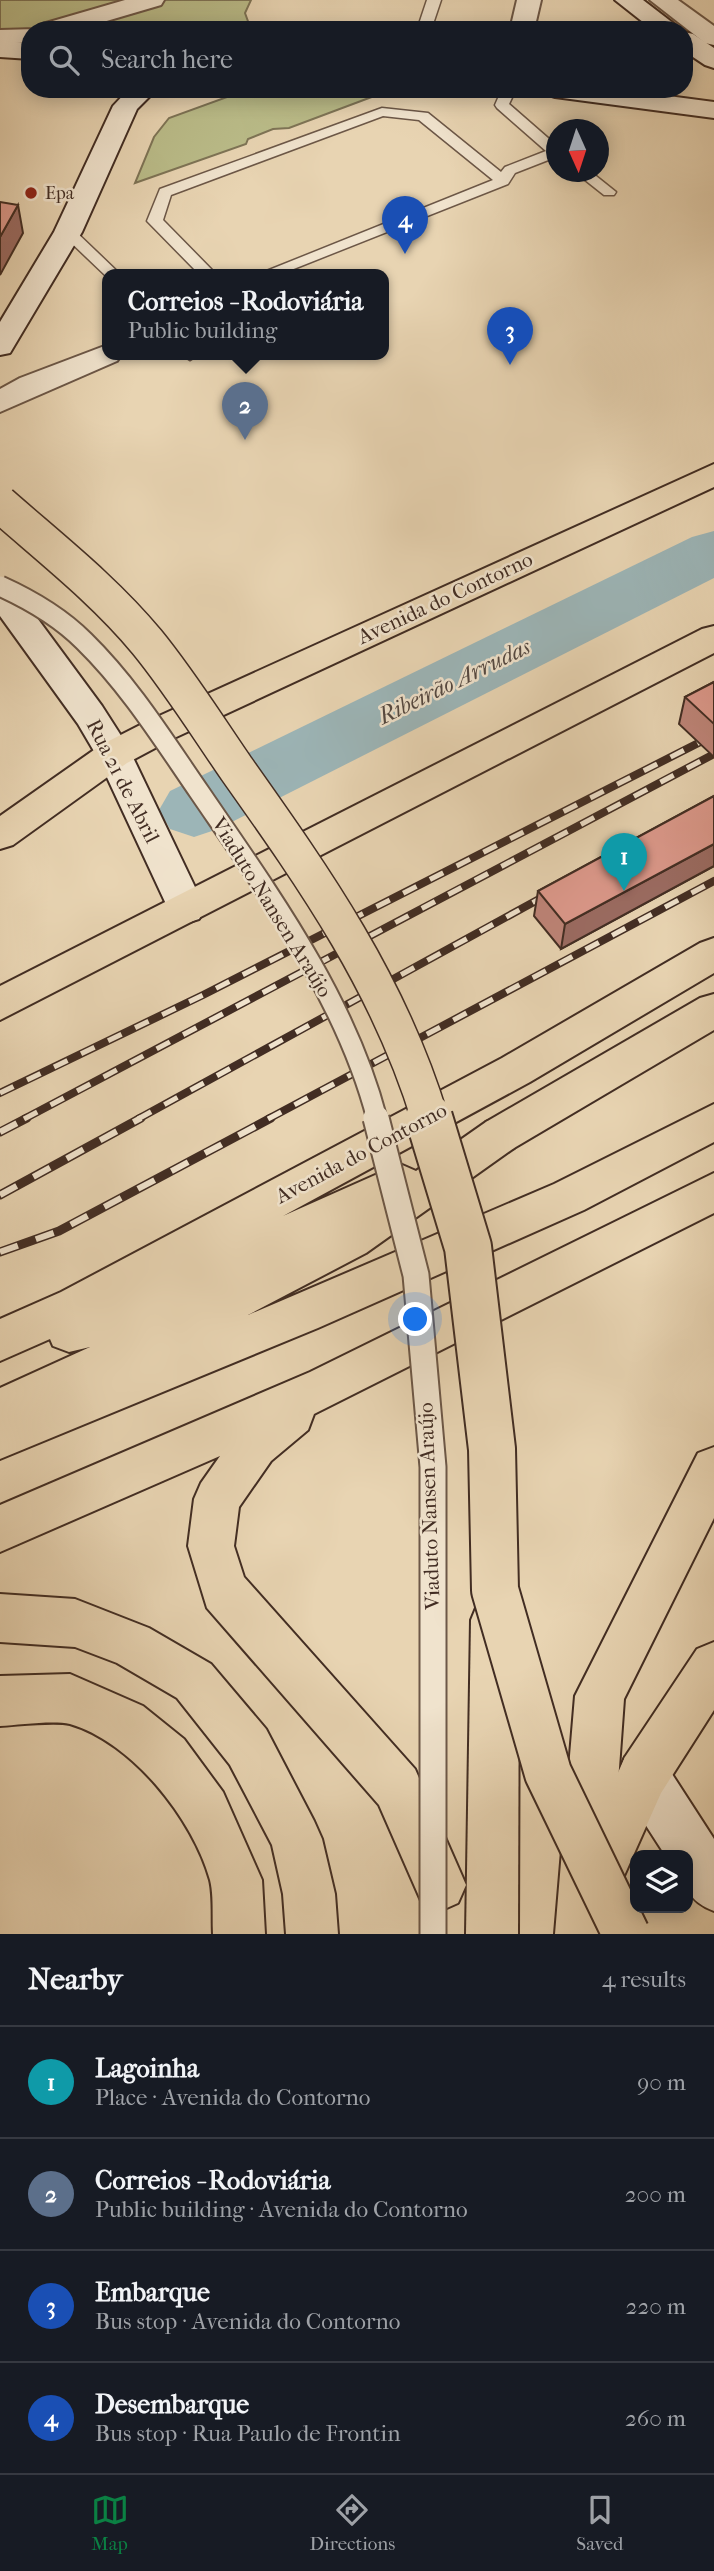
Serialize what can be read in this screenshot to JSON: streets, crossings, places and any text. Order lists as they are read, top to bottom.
{
  "streets": {
    "main road": ["Avenida do Contorno"],
    "street": ["Rua 21 de Abril"],
    "lane": ["Viaduto Nansen Araújo"]
  },
  "crossings": [
    ["Avenida do Contorno", "Rua 21 de Abril"],
    ["Rua 21 de Abril", "Viaduto Nansen Araújo"]
  ],
  "water": ["Ribeirão Arrudas"],
  "places": ["Epa"],
  "north": "bottom",
  "page": {
    "search": "Search here",
    "pins": [
      "4",
      "3",
      "2",
      "1"
    ],
    "popup": ["Correios - Rodoviária", "Public building"],
    "heading": ["Nearby", "4 results"],
    "list": [
      {
        "mark": "1",
        "name": "Lagoinha",
        "note": "Place · Avenida do Contorno",
        "value": "90 m"
      },
      {
        "mark": "2",
        "name": "Correios - Rodoviária",
        "note": "Public building · Avenida do Contorno",
        "value": "200 m"
      },
      {
        "mark": "3",
        "name": "Embarque",
        "note": "Bus stop · Avenida do Contorno",
        "value": "220 m"
      },
      {
        "mark": "4",
        "name": "Desembarque",
        "note": "Bus stop · Rua Paulo de Frontin",
        "value": "260 m"
      }
    ],
    "nav": ["Map", "Directions", "Saved"]
  }
}
